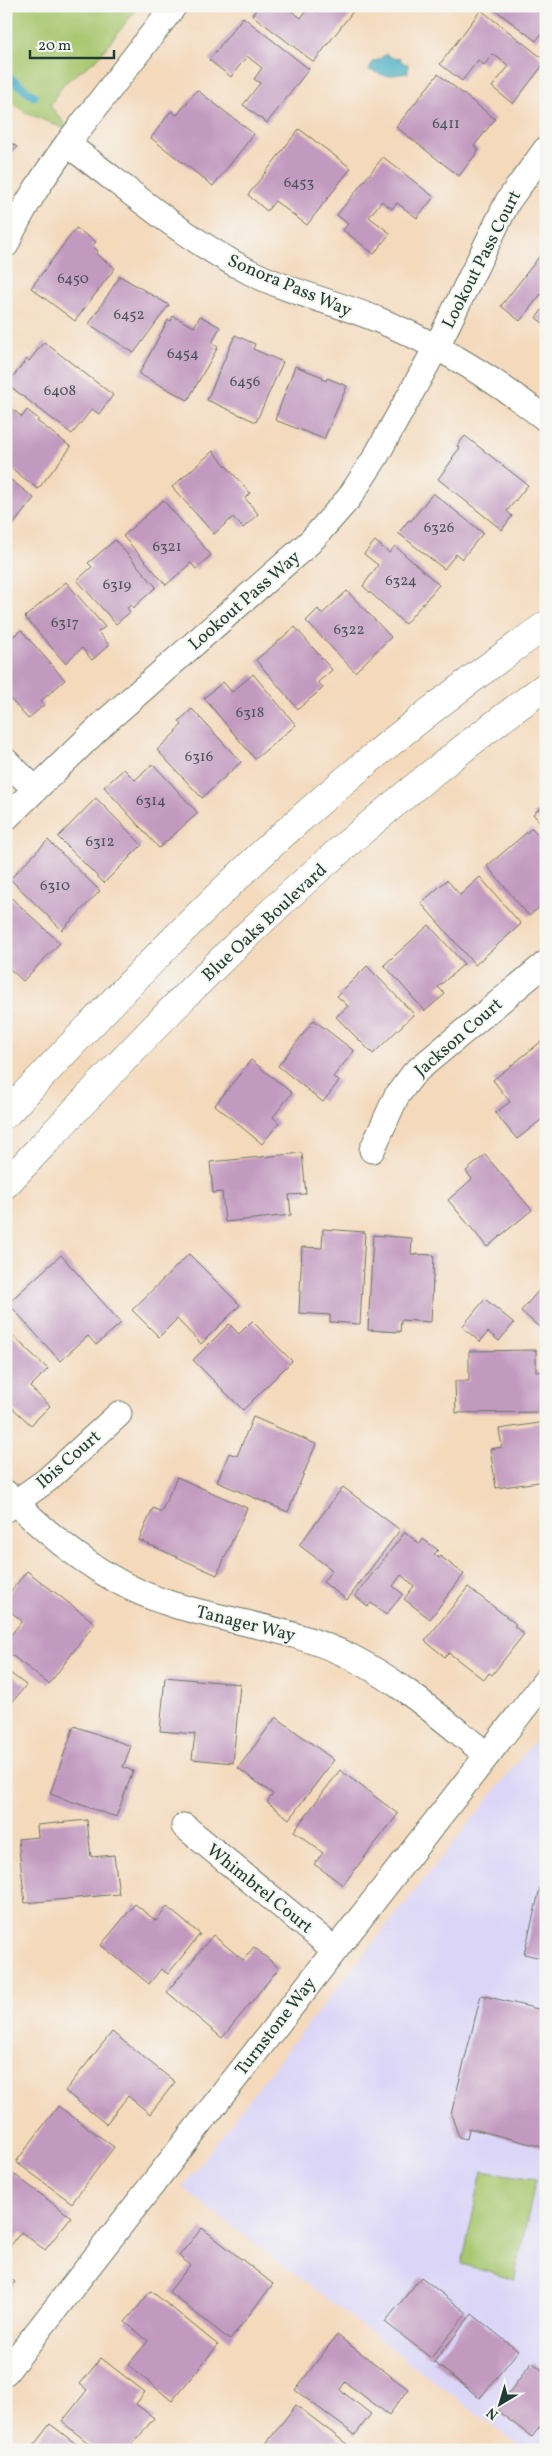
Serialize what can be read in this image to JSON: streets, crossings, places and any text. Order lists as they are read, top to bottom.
{
  "streets": {
    "main road": ["Blue Oaks Boulevard"],
    "street": [
      "Lookout Pass Court",
      "Sonora Pass Way",
      "Lookout Pass Way",
      "Jackson Court",
      "Ibis Court",
      "Tanager Way",
      "Whimbrel Court",
      "Turnstone Way"
    ]
  },
  "crossings": [
    ["Lookout Pass Court", "Sonora Pass Way"],
    ["Lookout Pass Court", "Lookout Pass Way"],
    ["Sonora Pass Way", "Lookout Pass Way"],
    ["Ibis Court", "Tanager Way"],
    ["Tanager Way", "Turnstone Way"],
    ["Whimbrel Court", "Turnstone Way"]
  ],
  "house_numbers": [
    "6411",
    "6453",
    "6450",
    "6452",
    "6454",
    "6456",
    "6408",
    "6326",
    "6321",
    "6324",
    "6319",
    "6317",
    "6322",
    "6318",
    "6316",
    "6314",
    "6312",
    "6310"
  ],
  "scale_bar": "20 m",
  "north": "bottom left"
}
